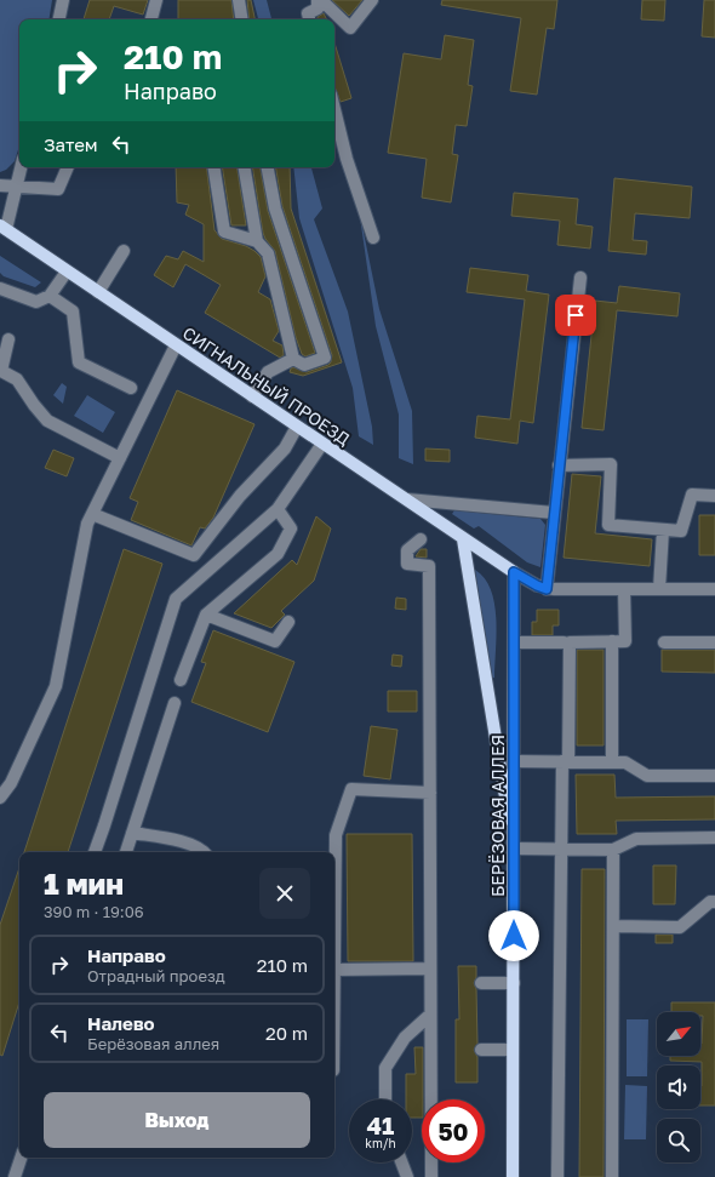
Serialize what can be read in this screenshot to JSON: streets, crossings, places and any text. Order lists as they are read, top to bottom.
{
  "streets": {
    "main road": ["СИГНАЛЬНЫЙ ПРОЕЗД", "БЕРЁЗОВАЯ АЛЛЕЯ"]
  },
  "crossings": [
    ["СИГНАЛЬНЫЙ ПРОЕЗД", "БЕРЁЗОВАЯ АЛЛЕЯ"]
  ],
  "north": "top right",
  "page": {
    "turn": ["210 m", "Направо"],
    "then": "Затем",
    "heading": ["1 мин", "390 m · 19:06"],
    "list": [
      {
        "name": "Направо",
        "note": "Отрадный проезд",
        "value": "210 m"
      },
      {
        "name": "Налево",
        "note": "Берёзовая аллея",
        "value": "20 m"
      }
    ],
    "buttons": "Выход",
    "speed": "41 km/h",
    "limit": "50"
  }
}
